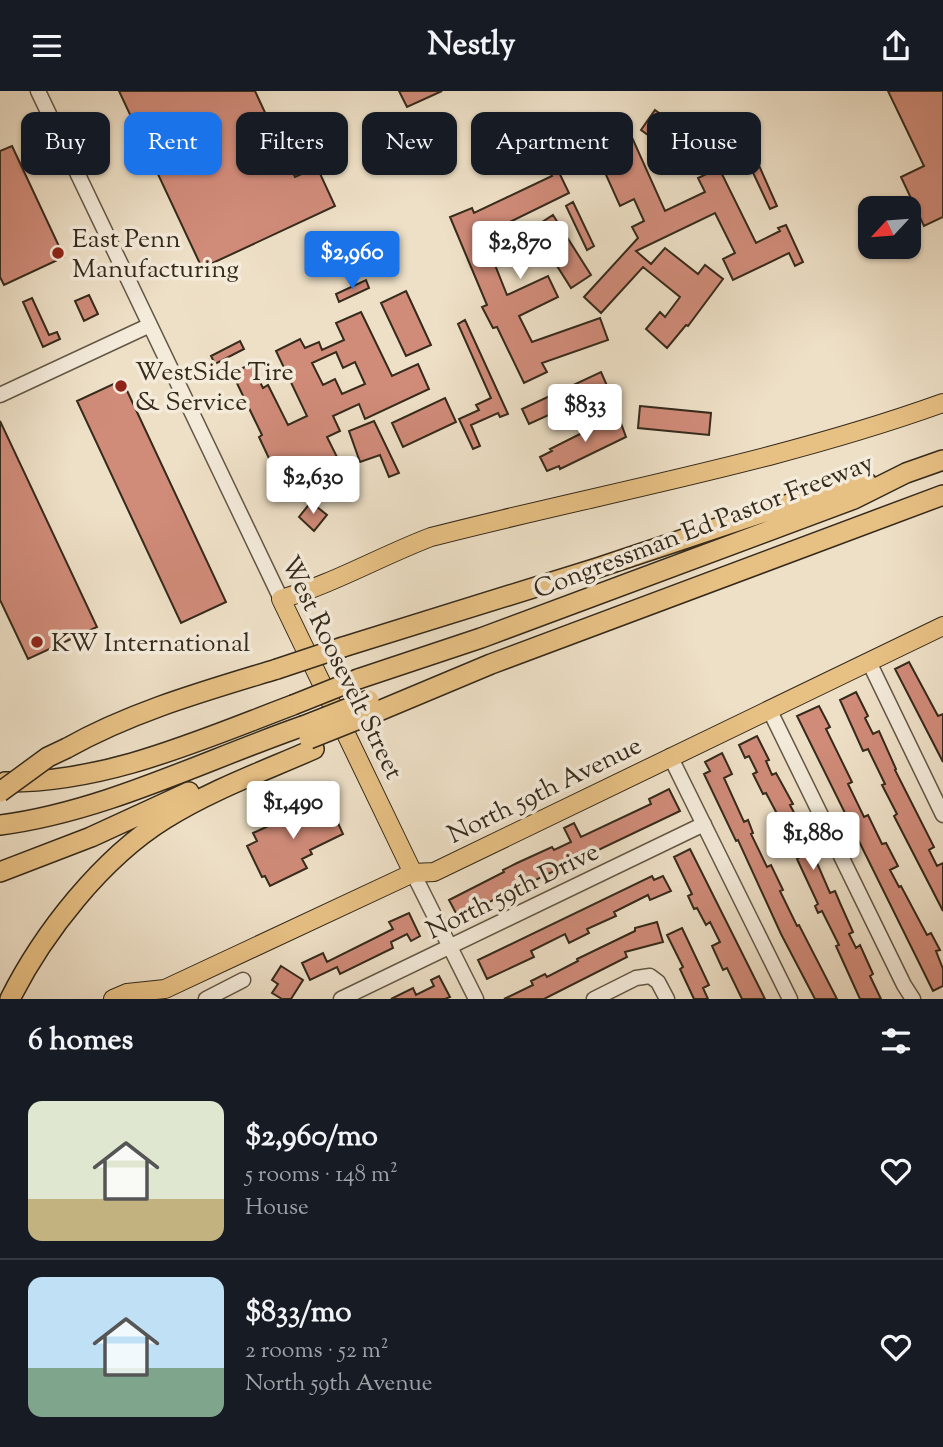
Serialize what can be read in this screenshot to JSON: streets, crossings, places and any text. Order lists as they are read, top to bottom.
{
  "streets": {
    "highway": ["Congressman Ed Pastor Freeway"],
    "main road": ["West Roosevelt Street", "North 59th Avenue"],
    "street": ["North 59th Drive"]
  },
  "crossings": [
    ["West Roosevelt Street", "North 59th Avenue"],
    ["West Roosevelt Street", "North 59th Drive"]
  ],
  "places": ["East Penn Manufacturing", "WestSide Tire & Service", "KW International"],
  "north": "bottom left",
  "page": {
    "header": "Nestly",
    "chip": [
      "Buy",
      "Rent",
      "Filters",
      "New",
      "Apartment",
      "House"
    ],
    "price": [
      "$2,870",
      "$2,960",
      "$833",
      "$2,630",
      "$1,490",
      "$1,880"
    ],
    "heading": "6 homes",
    "list": [
      {
        "name": "$2,960/mo",
        "note": "5 rooms · 148 m² · House"
      },
      {
        "name": "$833/mo",
        "note": "2 rooms · 52 m² · North 59th Avenue"
      }
    ]
  }
}
